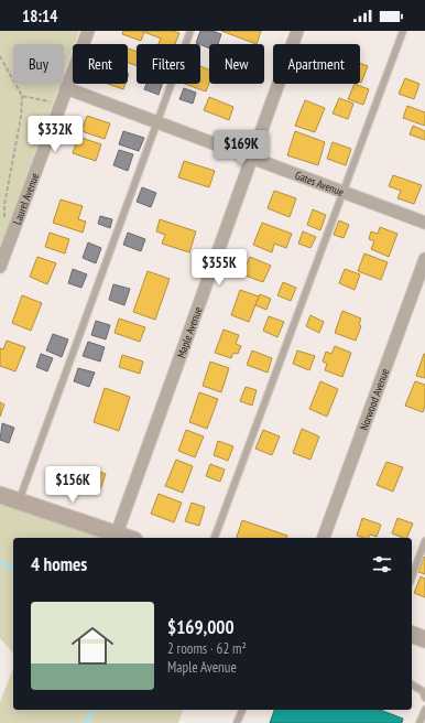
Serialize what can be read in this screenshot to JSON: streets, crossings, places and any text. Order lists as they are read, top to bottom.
{
  "streets": {
    "street": [
      "Gates Avenue",
      "Laurel Avenue",
      "Maple Avenue",
      "Norwood Avenue"
    ]
  },
  "crossings": [
    ["Gates Avenue", "Laurel Avenue"],
    ["Gates Avenue", "Maple Avenue"]
  ],
  "page": {
    "status": "18:14",
    "chip": [
      "Buy",
      "Rent",
      "Filters",
      "New",
      "Apartment"
    ],
    "price": [
      "$332K",
      "$169K",
      "$355K",
      "$156K"
    ],
    "heading": "4 homes",
    "list": [
      {
        "name": "$169,000",
        "note": "2 rooms · 62 m² · Maple Avenue"
      }
    ]
  }
}
